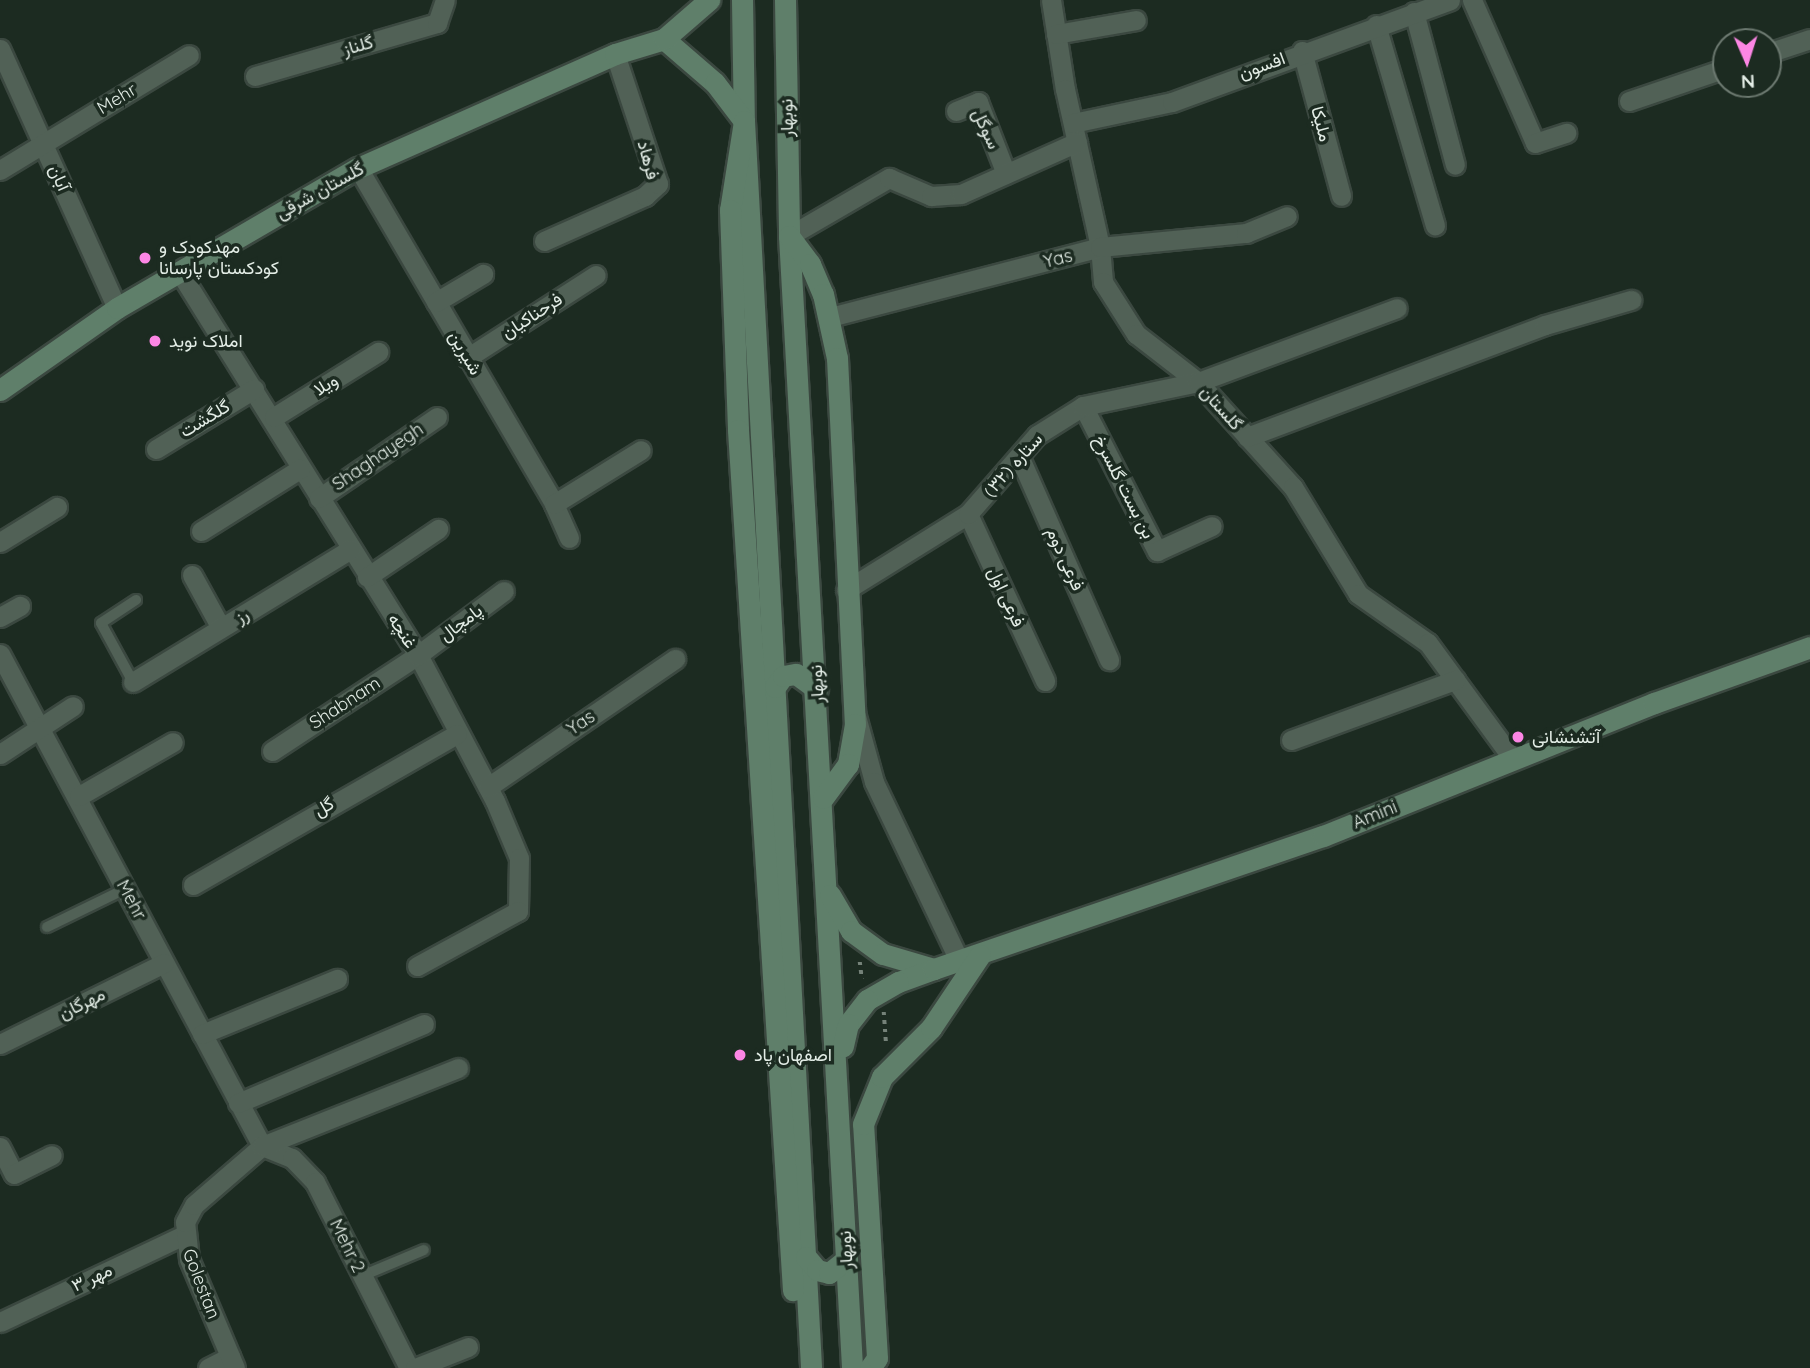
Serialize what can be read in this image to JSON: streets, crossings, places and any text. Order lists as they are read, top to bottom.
{
  "streets": {
    "street": [
      "گلناز",
      "افسون",
      "Mehr",
      "نوبهار",
      "ملیکا",
      "سوگل",
      "فرهاد",
      "آبان",
      "گلستان شرقی",
      "Yas",
      "فرحناکیان",
      "شیرین",
      "ویلا",
      "گلستان",
      "گلگشت",
      "Shaghayegh",
      "ستاره (۳۲)",
      "بن بست گلسرخ",
      "فرعی دوم",
      "فرعی اول",
      "رز",
      "پامچال",
      "غنچه",
      "Shabnam",
      "گل",
      "Amini",
      "مهرگان",
      "Mehr 2",
      "مهر ۳",
      "Golestan"
    ]
  },
  "crossings": [
    ["افسون", "نوبهار"],
    ["افسون", "ملیکا"],
    ["افسون", "سوگل"],
    ["افسون", "گلستان"],
    ["Mehr", "آبان"],
    ["Mehr", "مهرگان"],
    ["Mehr", "Mehr 2"],
    ["Mehr", "Golestan"],
    ["نوبهار", "Amini"],
    ["فرهاد", "گلستان شرقی"],
    ["آبان", "گلستان شرقی"],
    ["گلستان شرقی", "شیرین"],
    ["گلستان شرقی", "غنچه"],
    ["Yas", "گلستان"],
    ["Yas", "غنچه"],
    ["فرحناکیان", "شیرین"],
    ["ویلا", "غنچه"],
    ["گلستان", "ستاره (۳۲)"],
    ["گلستان", "Amini"],
    ["گلگشت", "غنچه"],
    ["Shaghayegh", "غنچه"],
    ["ستاره (۳۲)", "بن بست گلسرخ"],
    ["ستاره (۳۲)", "فرعی دوم"],
    ["ستاره (۳۲)", "فرعی اول"],
    ["رز", "غنچه"],
    ["پامچال", "غنچه"],
    ["پامچال", "Shabnam"],
    ["غنچه", "Shabnam"],
    ["غنچه", "گل"],
    ["Mehr 2", "Golestan"],
    ["مهر ۳", "Golestan"]
  ],
  "places": [
    "مهدکودک و کودکستان پارسانا",
    "املاک نوید",
    "آتشنشانی",
    "اصفهان پاد"
  ],
  "north": "bottom"
}
